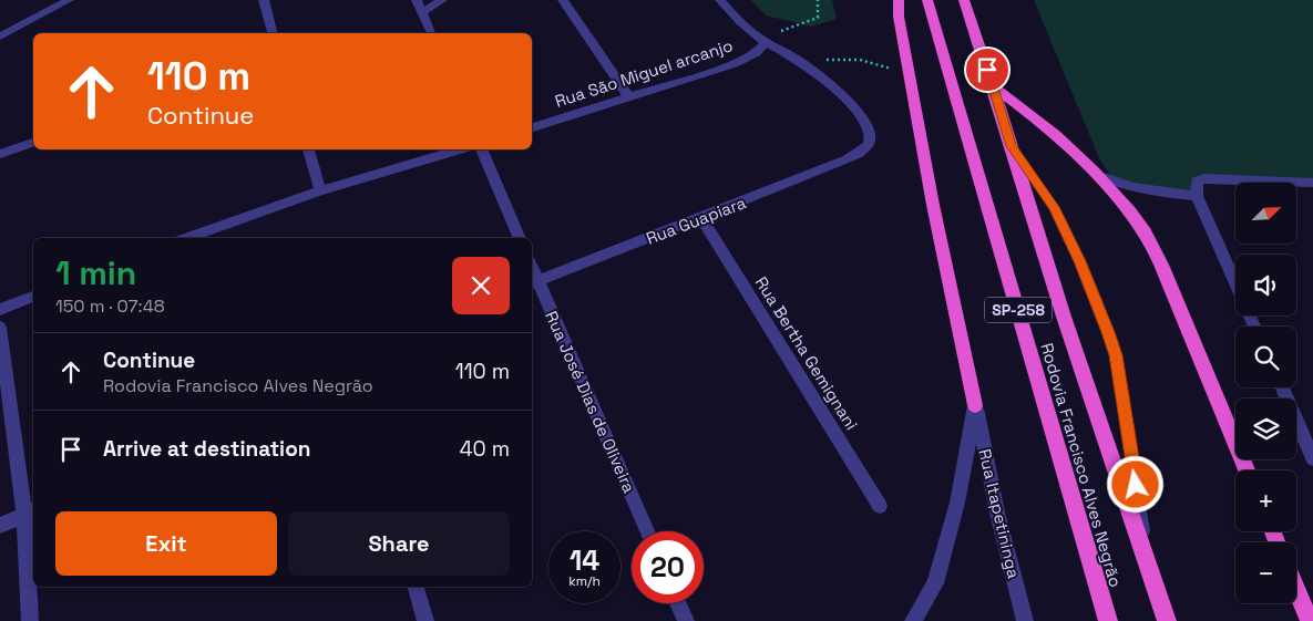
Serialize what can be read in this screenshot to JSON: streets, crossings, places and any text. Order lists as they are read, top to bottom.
{
  "streets": {
    "highway": ["SP-258", "Rodovia Francisco Alves Negrão"],
    "street": [
      "Rua São Miguel arcanjo",
      "Rua Guapiara",
      "Rua Bertha Gemignani",
      "Rua José Dias de Oliveira",
      "Rua Itapetininga"
    ]
  },
  "crossings": [
    ["Rua Guapiara", "Rua Bertha Gemignani"],
    ["Rua Guapiara", "Rua José Dias de Oliveira"]
  ],
  "north": "top right",
  "page": {
    "turn": ["110 m", "Continue"],
    "map_buttons": ["+", "−"],
    "heading": ["1 min", "150 m · 07:48"],
    "list": [
      {
        "name": "Continue",
        "note": "Rodovia Francisco Alves Negrão",
        "value": "110 m"
      },
      {
        "name": "Arrive at destination",
        "value": "40 m"
      }
    ],
    "buttons": ["Exit", "Share"],
    "speed": "14 km/h",
    "limit": "20"
  }
}
